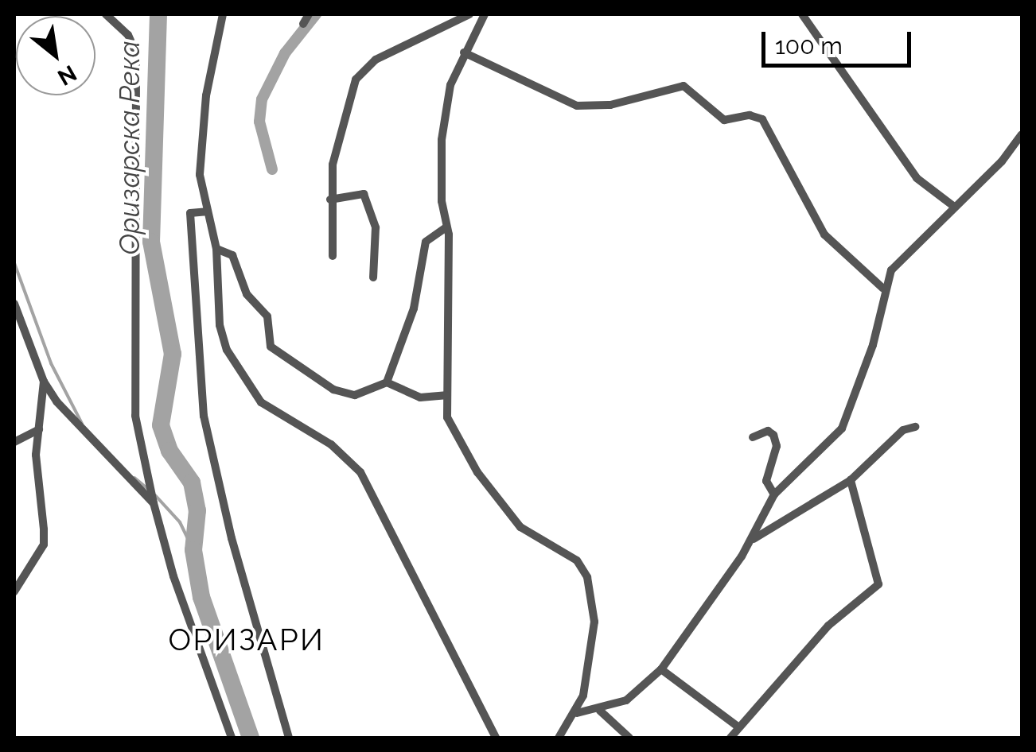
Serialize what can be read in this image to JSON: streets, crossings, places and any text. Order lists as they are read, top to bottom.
{
  "districts": ["ОРИЗАРИ"],
  "water": ["Оризарска Река"],
  "scale_bar": "100 m",
  "north": "bottom right"
}
